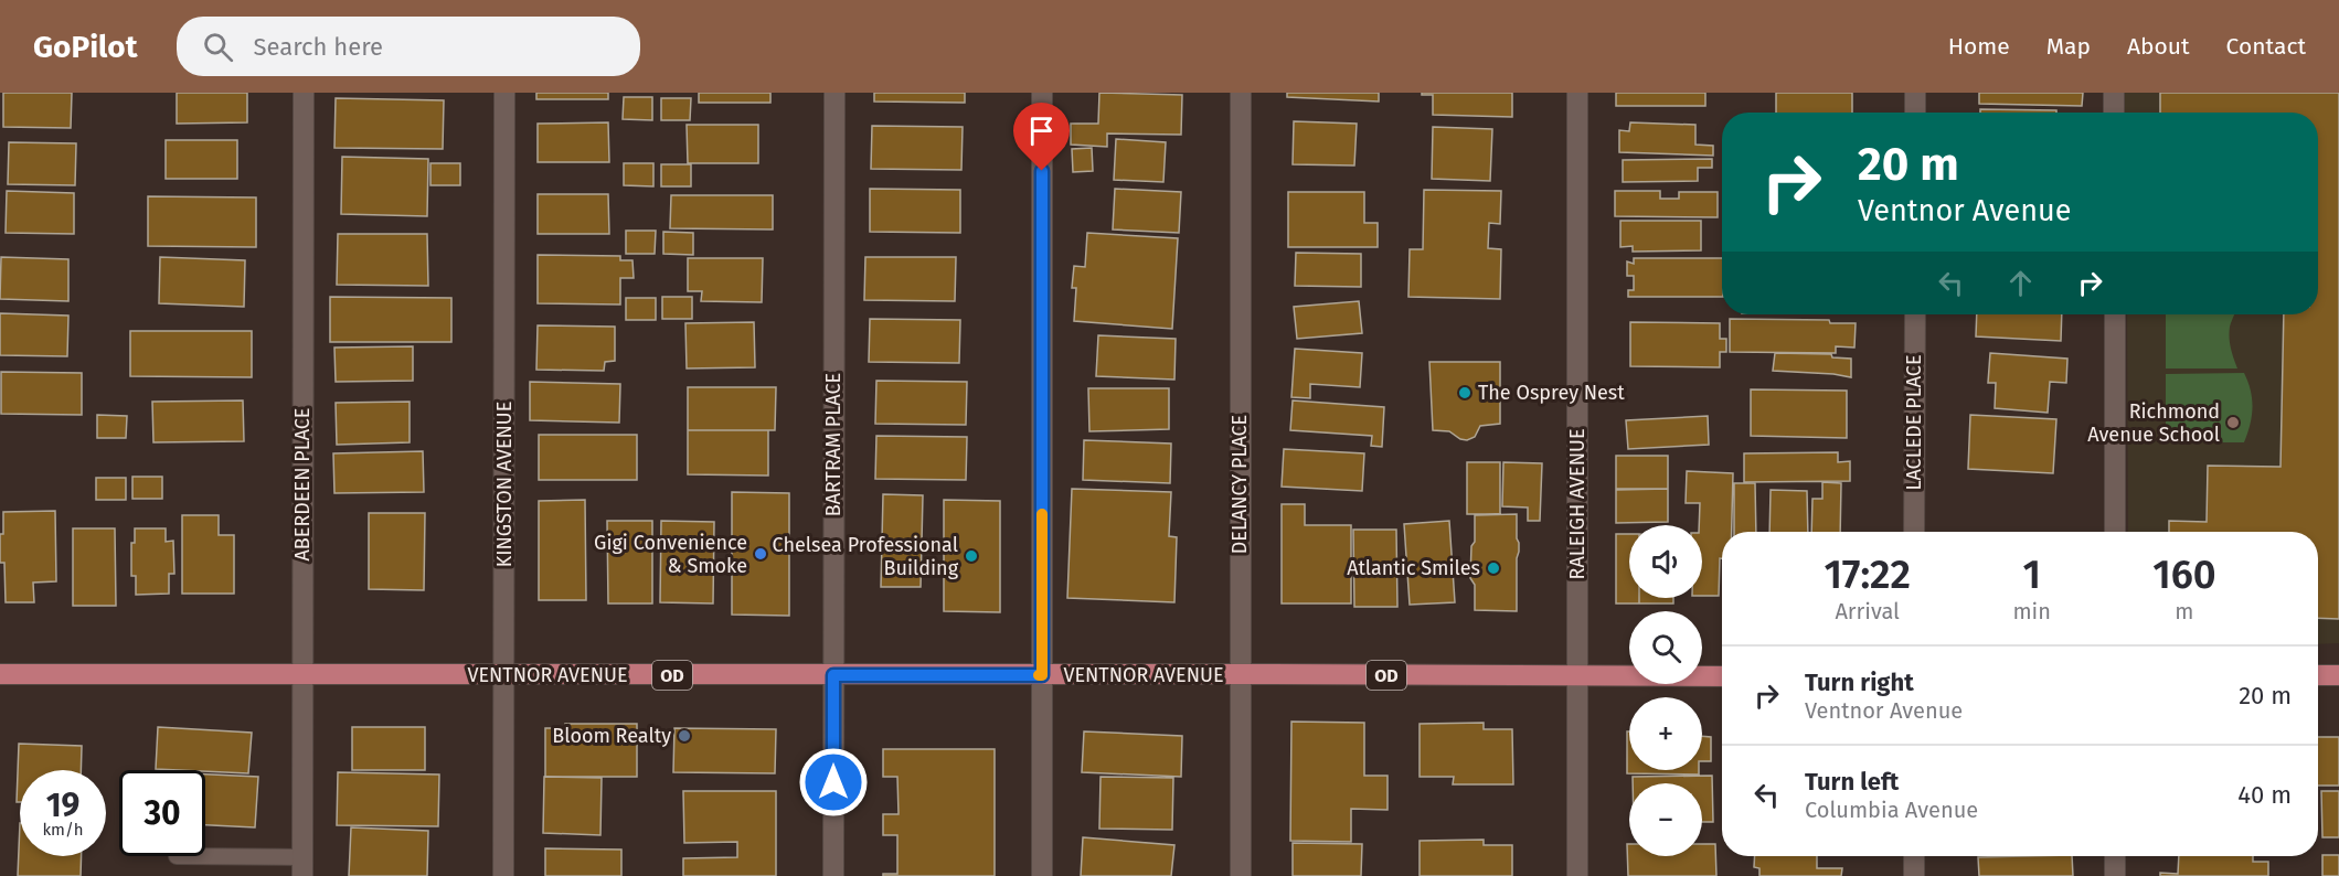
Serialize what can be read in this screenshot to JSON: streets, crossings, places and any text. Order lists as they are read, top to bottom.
{
  "streets": {
    "main road": ["VENTNOR AVENUE", "OD"],
    "street": [
      "LACLEDE PLACE",
      "BARTRAM PLACE",
      "ABERDEEN PLACE",
      "KINGSTON AVENUE",
      "DELANCY PLACE",
      "RALEIGH AVENUE"
    ]
  },
  "crossings": [
    ["BARTRAM PLACE", "VENTNOR AVENUE"],
    ["ABERDEEN PLACE", "VENTNOR AVENUE"],
    ["KINGSTON AVENUE", "VENTNOR AVENUE"],
    ["DELANCY PLACE", "VENTNOR AVENUE"],
    ["RALEIGH AVENUE", "VENTNOR AVENUE"]
  ],
  "places": [
    "The Osprey Nest",
    "Richmond Avenue School",
    "Gigi Convenience & Smoke",
    "Chelsea Professional Building",
    "Atlantic Smiles",
    "Bloom Realty"
  ],
  "page": {
    "header": "GoPilot",
    "search": "Search here",
    "nav": [
      "Home",
      "Map",
      "About",
      "Contact"
    ],
    "turn": ["20 m", "Ventnor Avenue"],
    "map_buttons": ["+", "−"],
    "eta": [
      "17:22",
      "Arrival",
      "1",
      "min",
      "160",
      "m"
    ],
    "list": [
      {
        "name": "Turn right",
        "note": "Ventnor Avenue",
        "value": "20 m"
      },
      {
        "name": "Turn left",
        "note": "Columbia Avenue",
        "value": "40 m"
      }
    ],
    "speed": "19 km/h",
    "limit": "30"
  }
}
